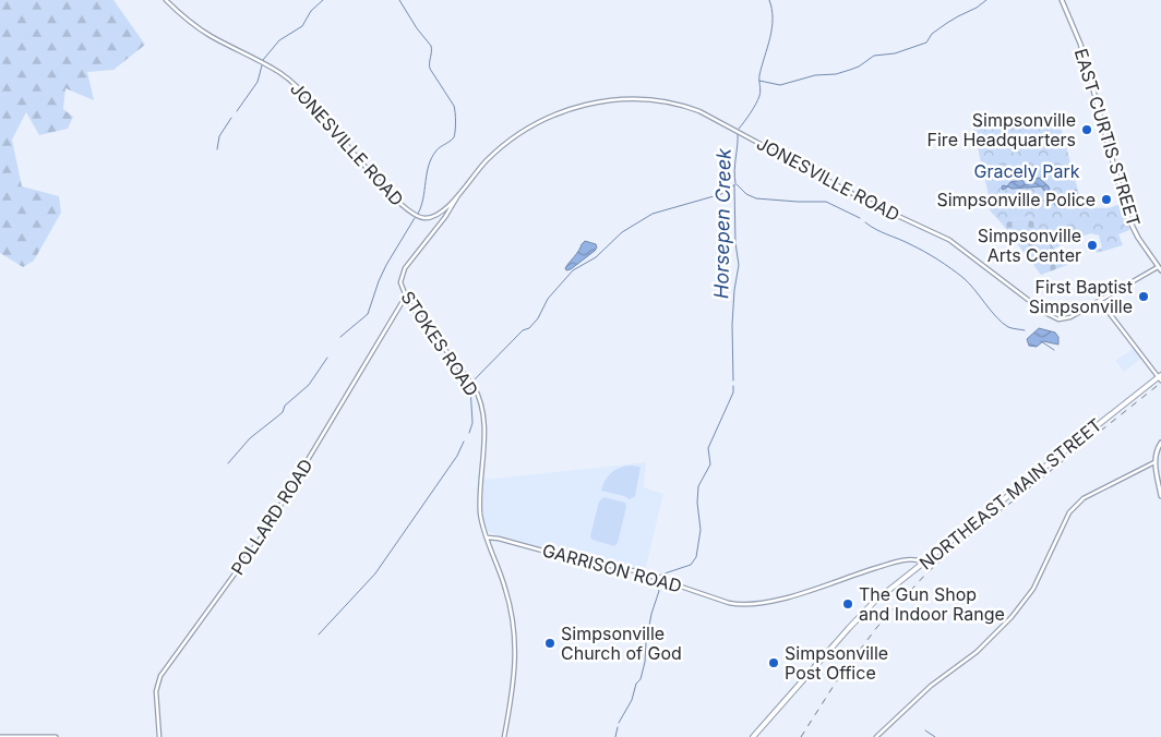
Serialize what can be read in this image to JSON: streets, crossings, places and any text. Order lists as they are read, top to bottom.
{
  "streets": {
    "main road": ["EAST CURTIS STREET", "NORTHEAST MAIN STREET"],
    "street": [
      "JONESVILLE ROAD",
      "STOKES ROAD",
      "POLLARD ROAD",
      "GARRISON ROAD"
    ]
  },
  "crossings": [
    ["EAST CURTIS STREET", "JONESVILLE ROAD"],
    ["JONESVILLE ROAD", "STOKES ROAD"],
    ["STOKES ROAD", "POLLARD ROAD"],
    ["STOKES ROAD", "GARRISON ROAD"],
    ["NORTHEAST MAIN STREET", "GARRISON ROAD"]
  ],
  "water": ["Horsepen Creek"],
  "parks": ["Gracely Park"],
  "places": [
    "Simpsonville Fire Headquarters",
    "Simpsonville Police",
    "Simpsonville Arts Center",
    "First Baptist Simpsonville",
    "The Gun Shop and Indoor Range",
    "Simpsonville Church of God",
    "Simpsonville Post Office"
  ]
}
